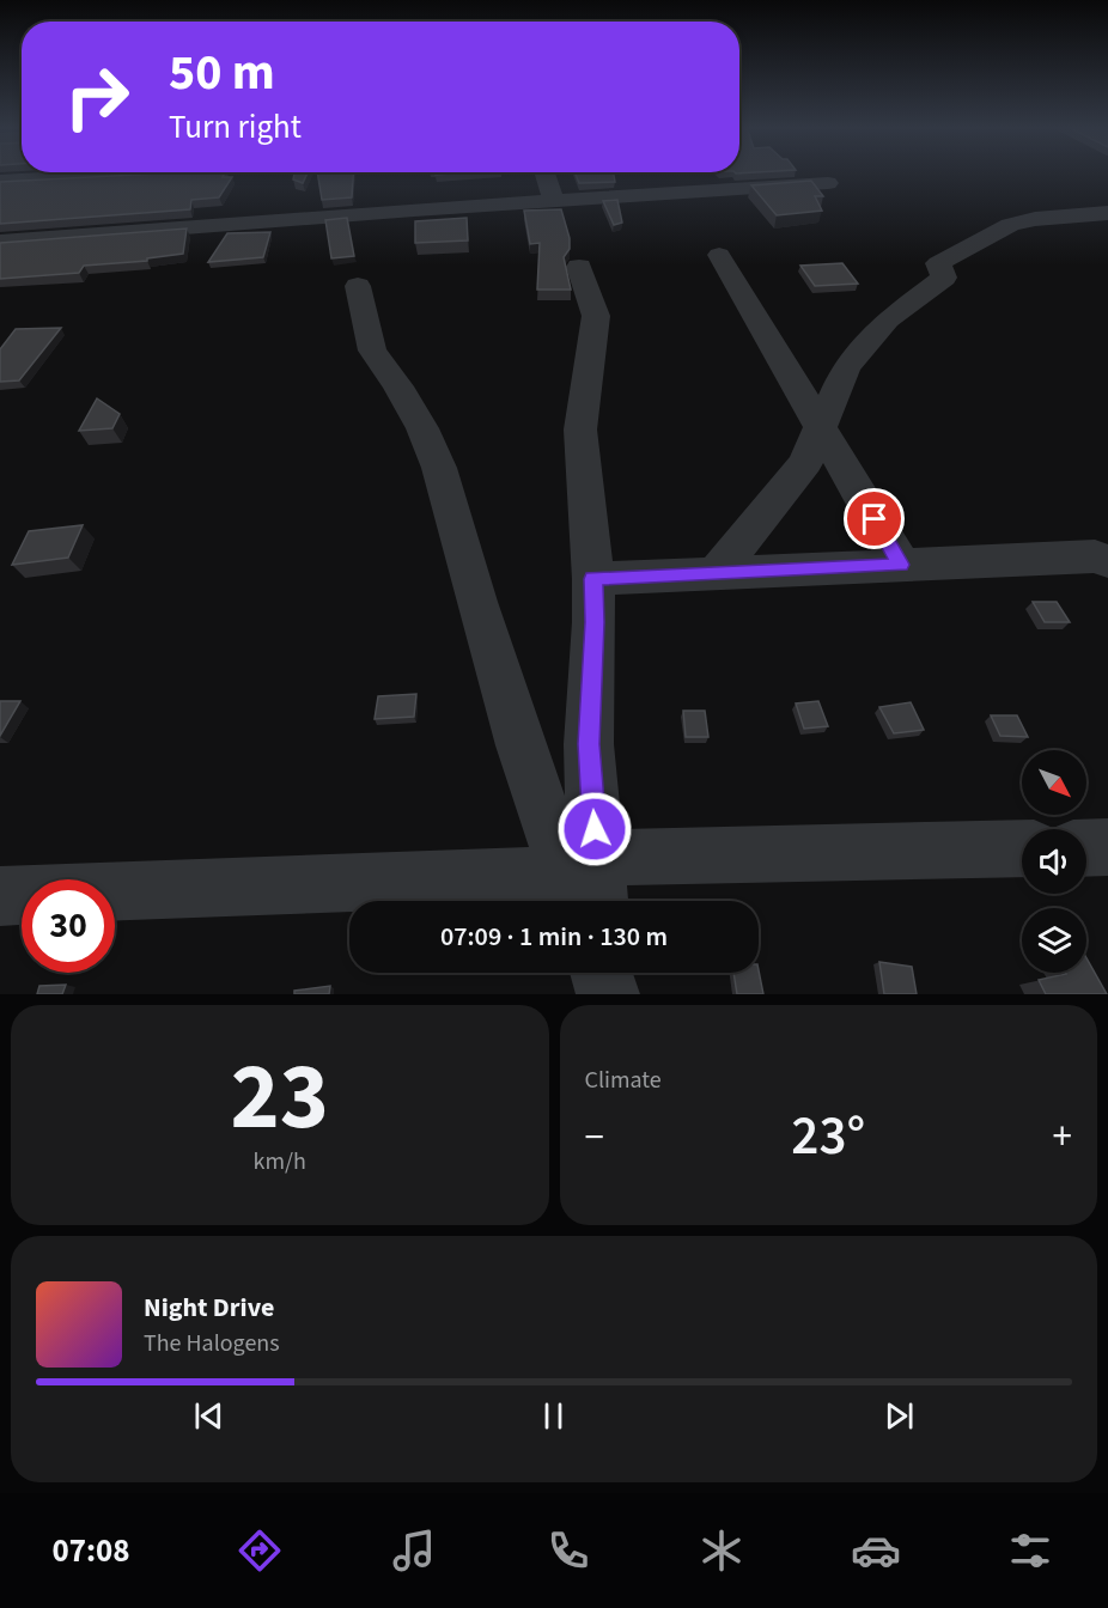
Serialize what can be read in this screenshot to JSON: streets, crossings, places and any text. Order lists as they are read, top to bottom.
{
  "north": "bottom right",
  "page": {
    "turn": ["50 m", "Turn right"],
    "limit": "30",
    "trip": "07:09 · 1 min · 130 m",
    "tile": [
      ["23", "km/h"],
      "Climate"
    ],
    "heat": ["−", "23°", "+"],
    "song": ["Night Drive", "The Halogens"],
    "tabs": "07:08"
  }
}
